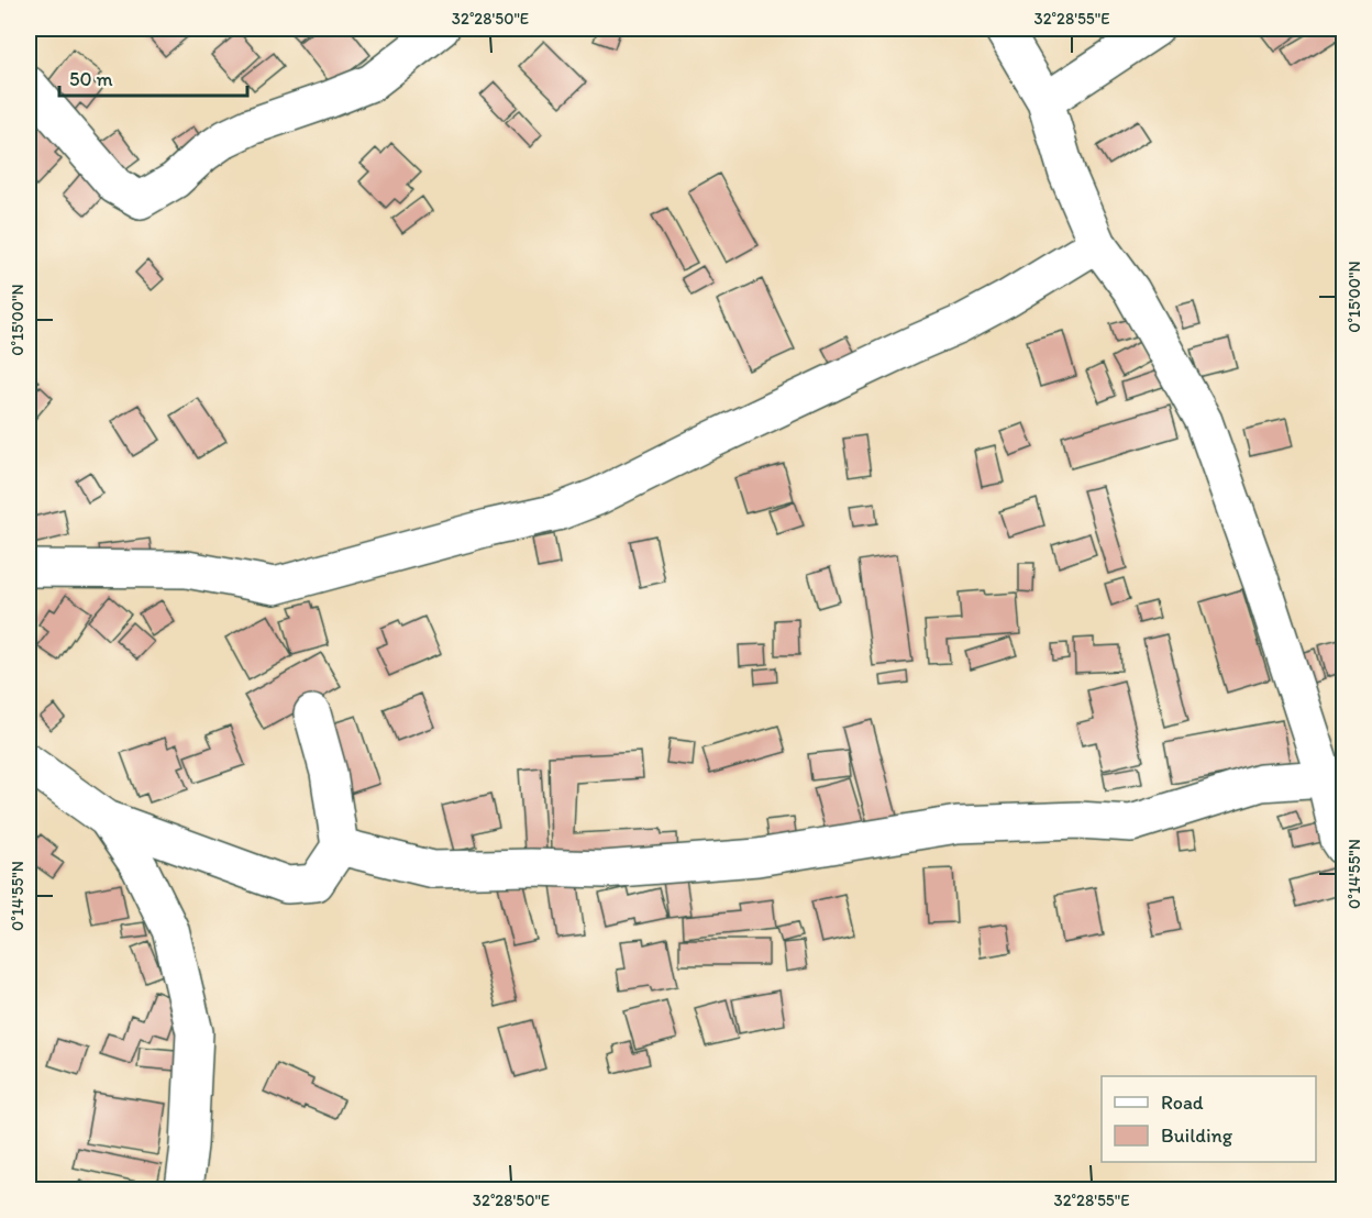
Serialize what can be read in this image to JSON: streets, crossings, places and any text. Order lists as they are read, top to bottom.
{
  "legend": ["Road", "Building"],
  "scale_bar": "50 m",
  "coordinates": [
    "32°28'50\"E",
    "32°28'55\"E",
    "0°15'00\"N",
    "0°14'55\"N"
  ]
}
